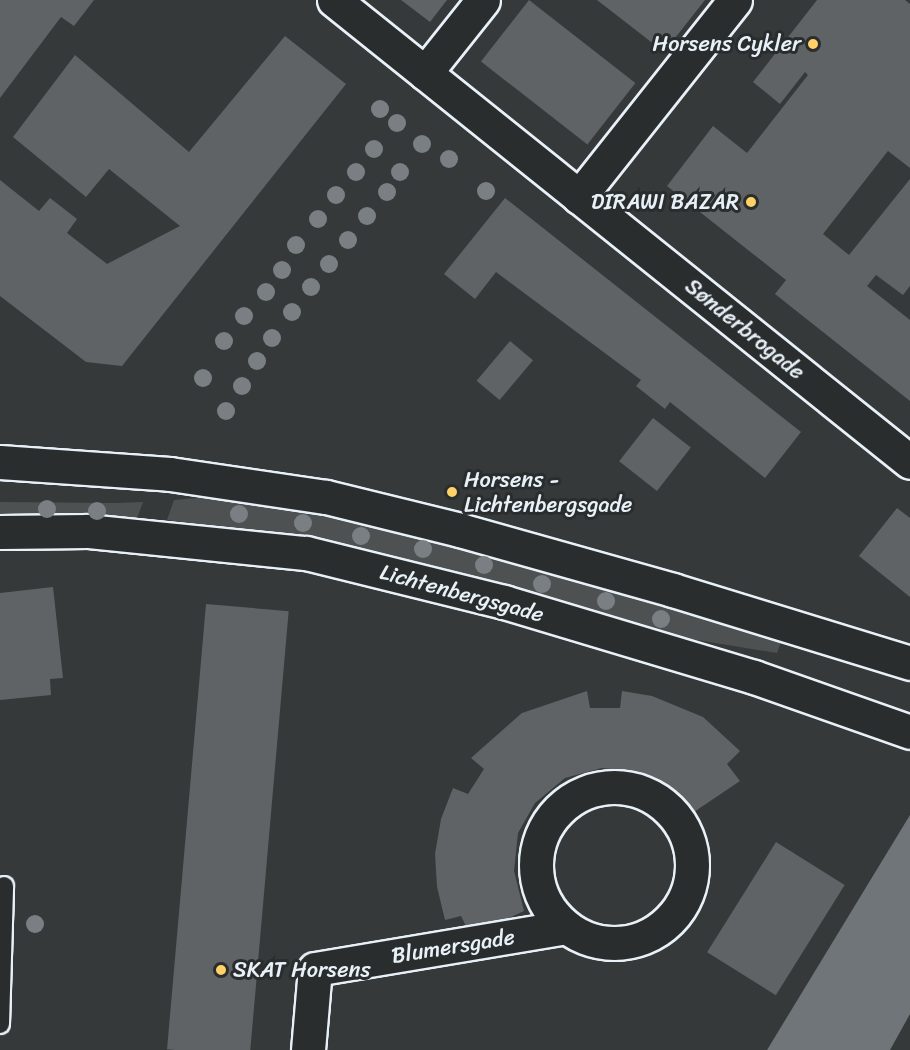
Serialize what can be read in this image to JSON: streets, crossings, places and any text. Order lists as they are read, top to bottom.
{
  "streets": {
    "street": ["Sønderbrogade", "Lichtenbergsgade", "Blumersgade"]
  },
  "places": [
    "Horsens Cykler",
    "DIRAWI BAZAR",
    "Horsens - Lichtenbergsgade",
    "SKAT Horsens"
  ]
}
